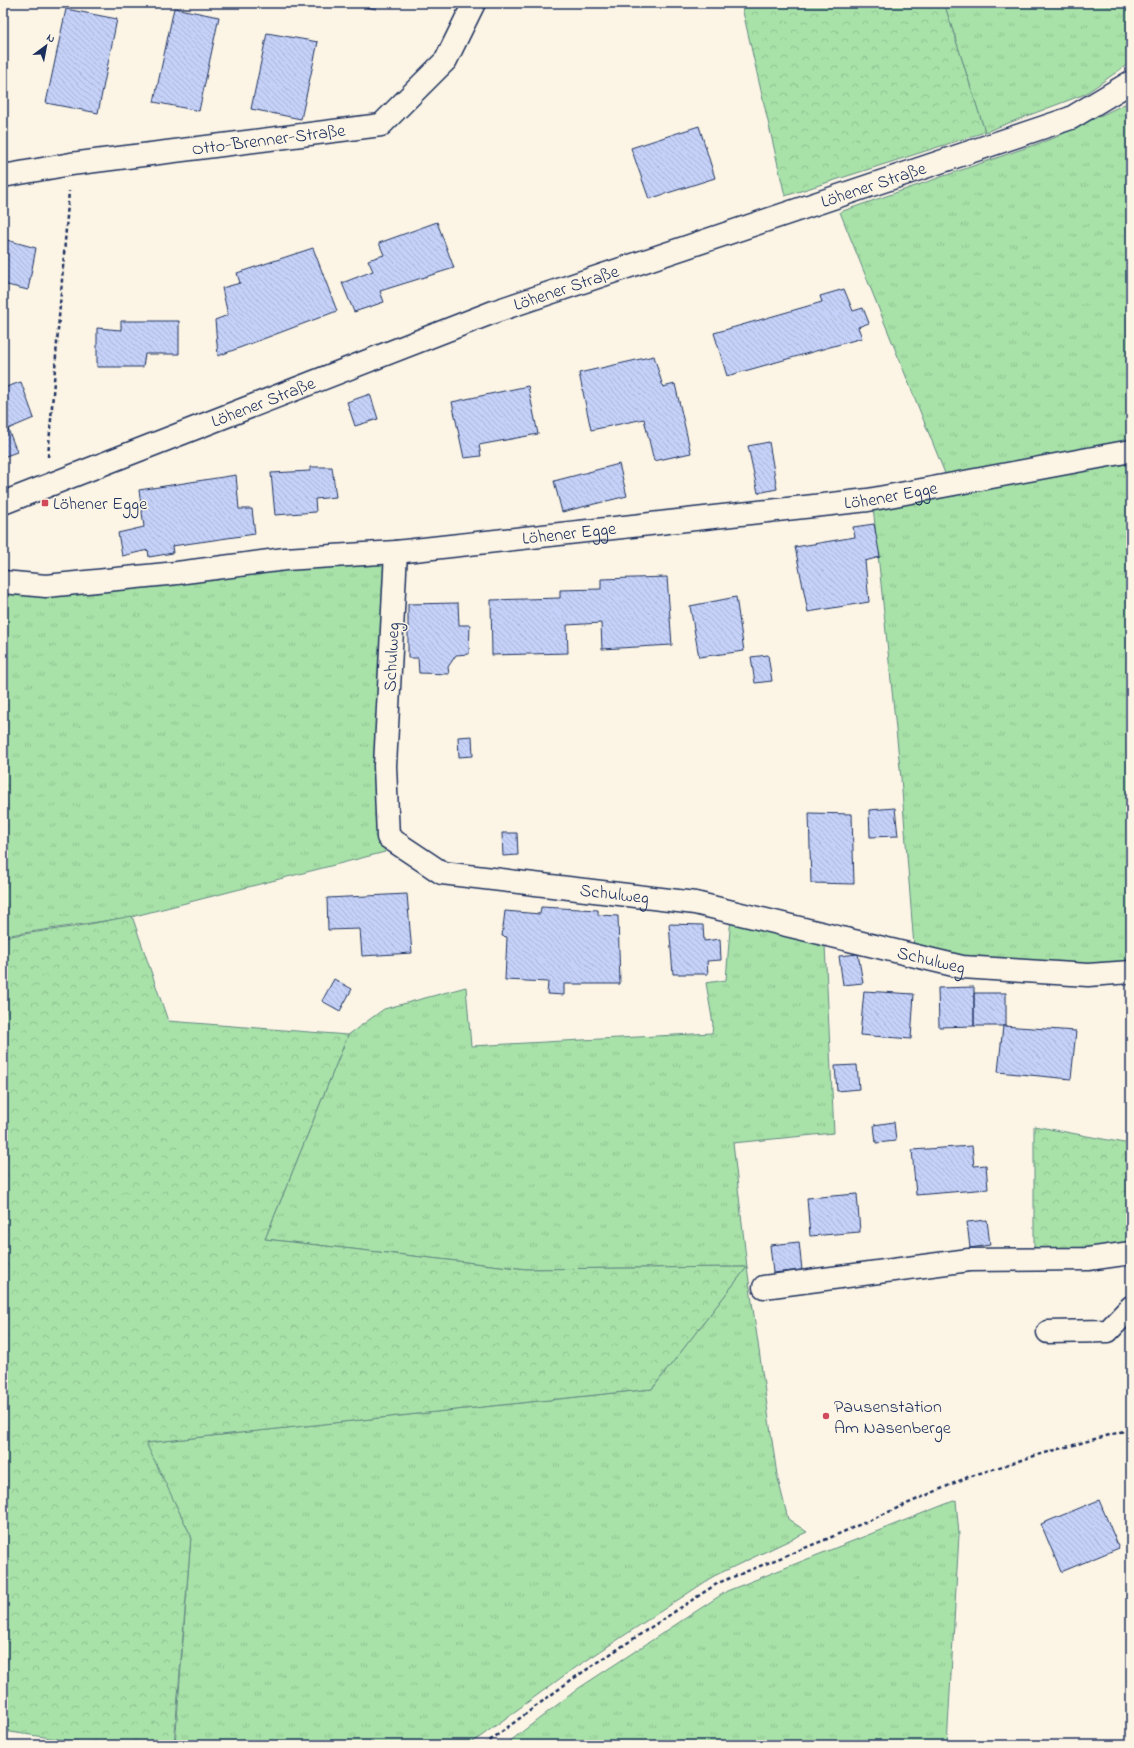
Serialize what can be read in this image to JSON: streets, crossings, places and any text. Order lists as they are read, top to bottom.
{
  "streets": {
    "street": [
      "Otto-Brenner-Straße",
      "Löhener Straße",
      "Löhener Egge",
      "Schulweg"
    ]
  },
  "crossings": [
    ["Löhener Egge", "Schulweg"]
  ],
  "places": {
    "transit": ["Löhener Egge"],
    "other": ["Pausenstation Am Nasenberge"]
  },
  "north": "top right"
}
